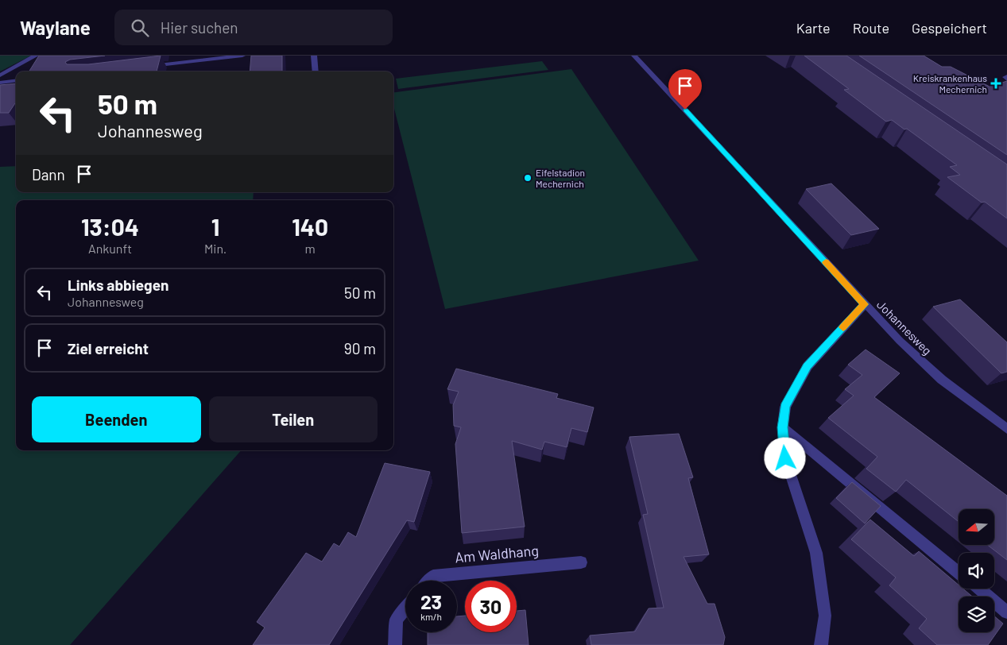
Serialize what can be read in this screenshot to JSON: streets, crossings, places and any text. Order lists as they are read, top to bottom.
{
  "streets": {
    "street": ["Johannesweg", "Am Waldhang"]
  },
  "places": {
    "health": ["Kreiskrankenhaus Mechernich"],
    "other": ["Eifelstadion Mechernich"]
  },
  "north": "left",
  "page": {
    "header": "Waylane",
    "search": "Hier suchen",
    "nav": ["Karte", "Route", "Gespeichert"],
    "turn": ["50 m", "Johannesweg"],
    "then": "Dann",
    "eta": [
      "13:04",
      "Ankunft",
      "1",
      "Min.",
      "140",
      "m"
    ],
    "list": [
      {
        "name": "Links abbiegen",
        "note": "Johannesweg",
        "value": "50 m"
      },
      {
        "name": "Ziel erreicht",
        "value": "90 m"
      }
    ],
    "buttons": ["Beenden", "Teilen"],
    "speed": "23 km/h",
    "limit": "30"
  }
}
